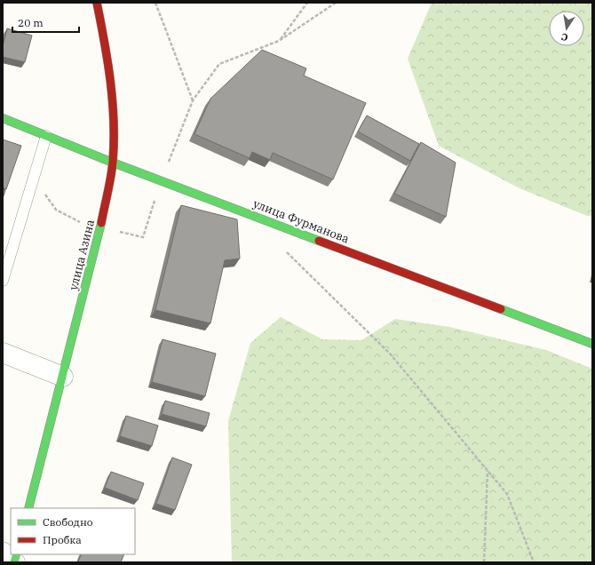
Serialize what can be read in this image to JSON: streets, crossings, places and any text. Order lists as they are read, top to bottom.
{
  "streets": {
    "street": ["улица Фурманова", "улица Азина"]
  },
  "crossings": [
    ["улица Фурманова", "улица Азина"]
  ],
  "legend": ["Свободно", "Пробка"],
  "scale_bar": "20 m",
  "north": "bottom"
}
